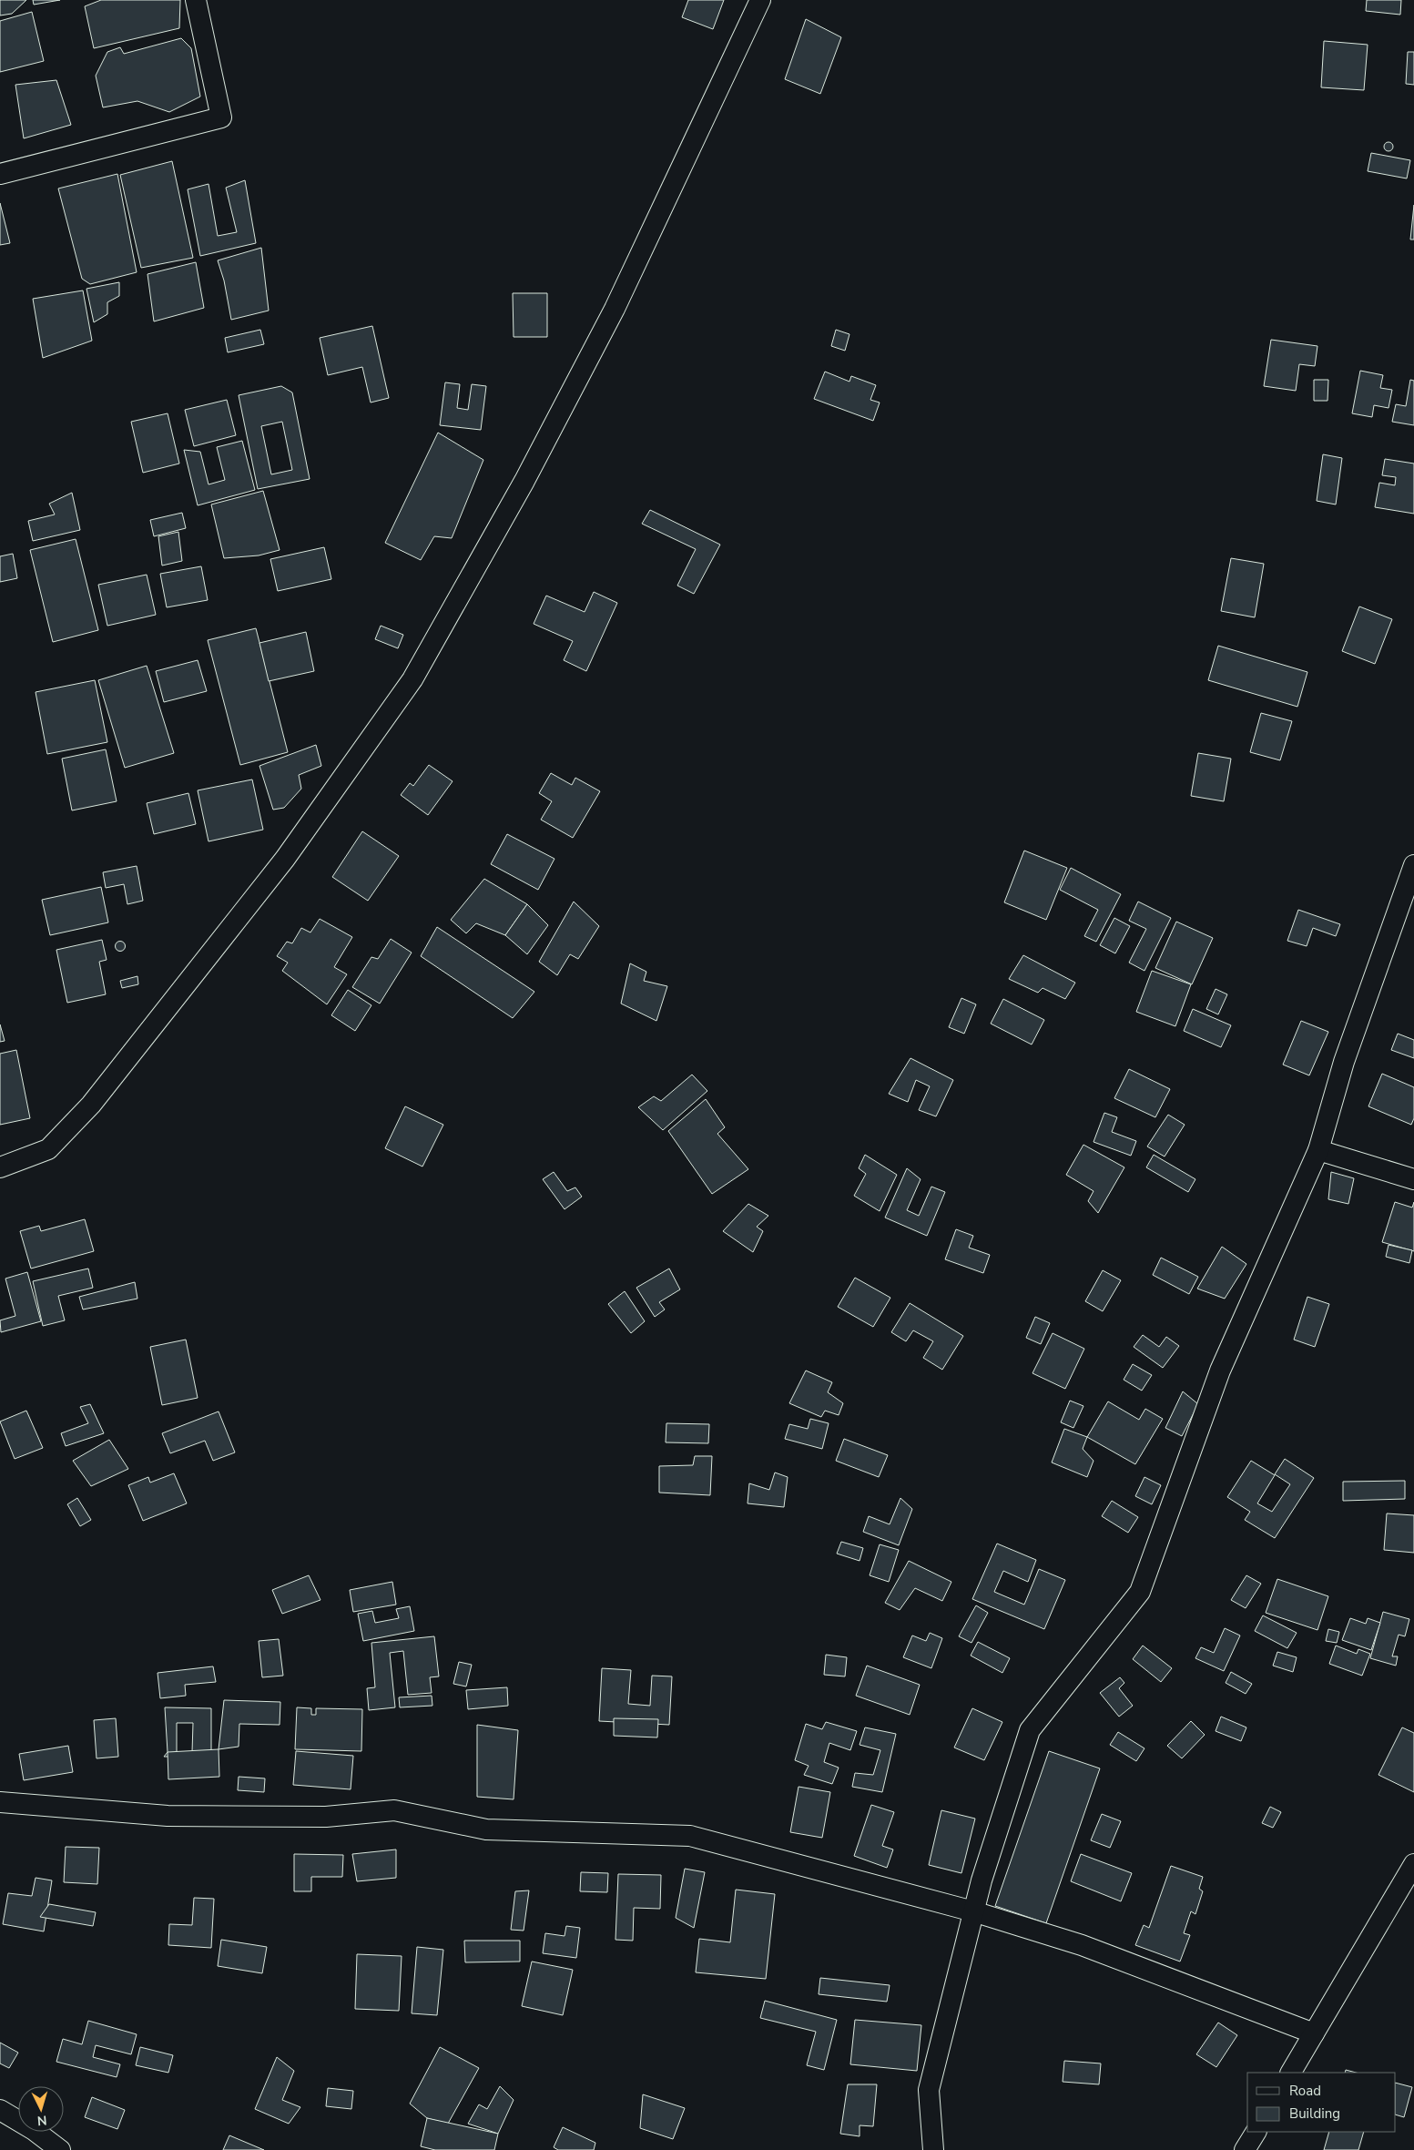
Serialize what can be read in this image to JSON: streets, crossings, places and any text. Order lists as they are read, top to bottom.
{
  "legend": ["Road", "Building"],
  "north": "bottom"
}
